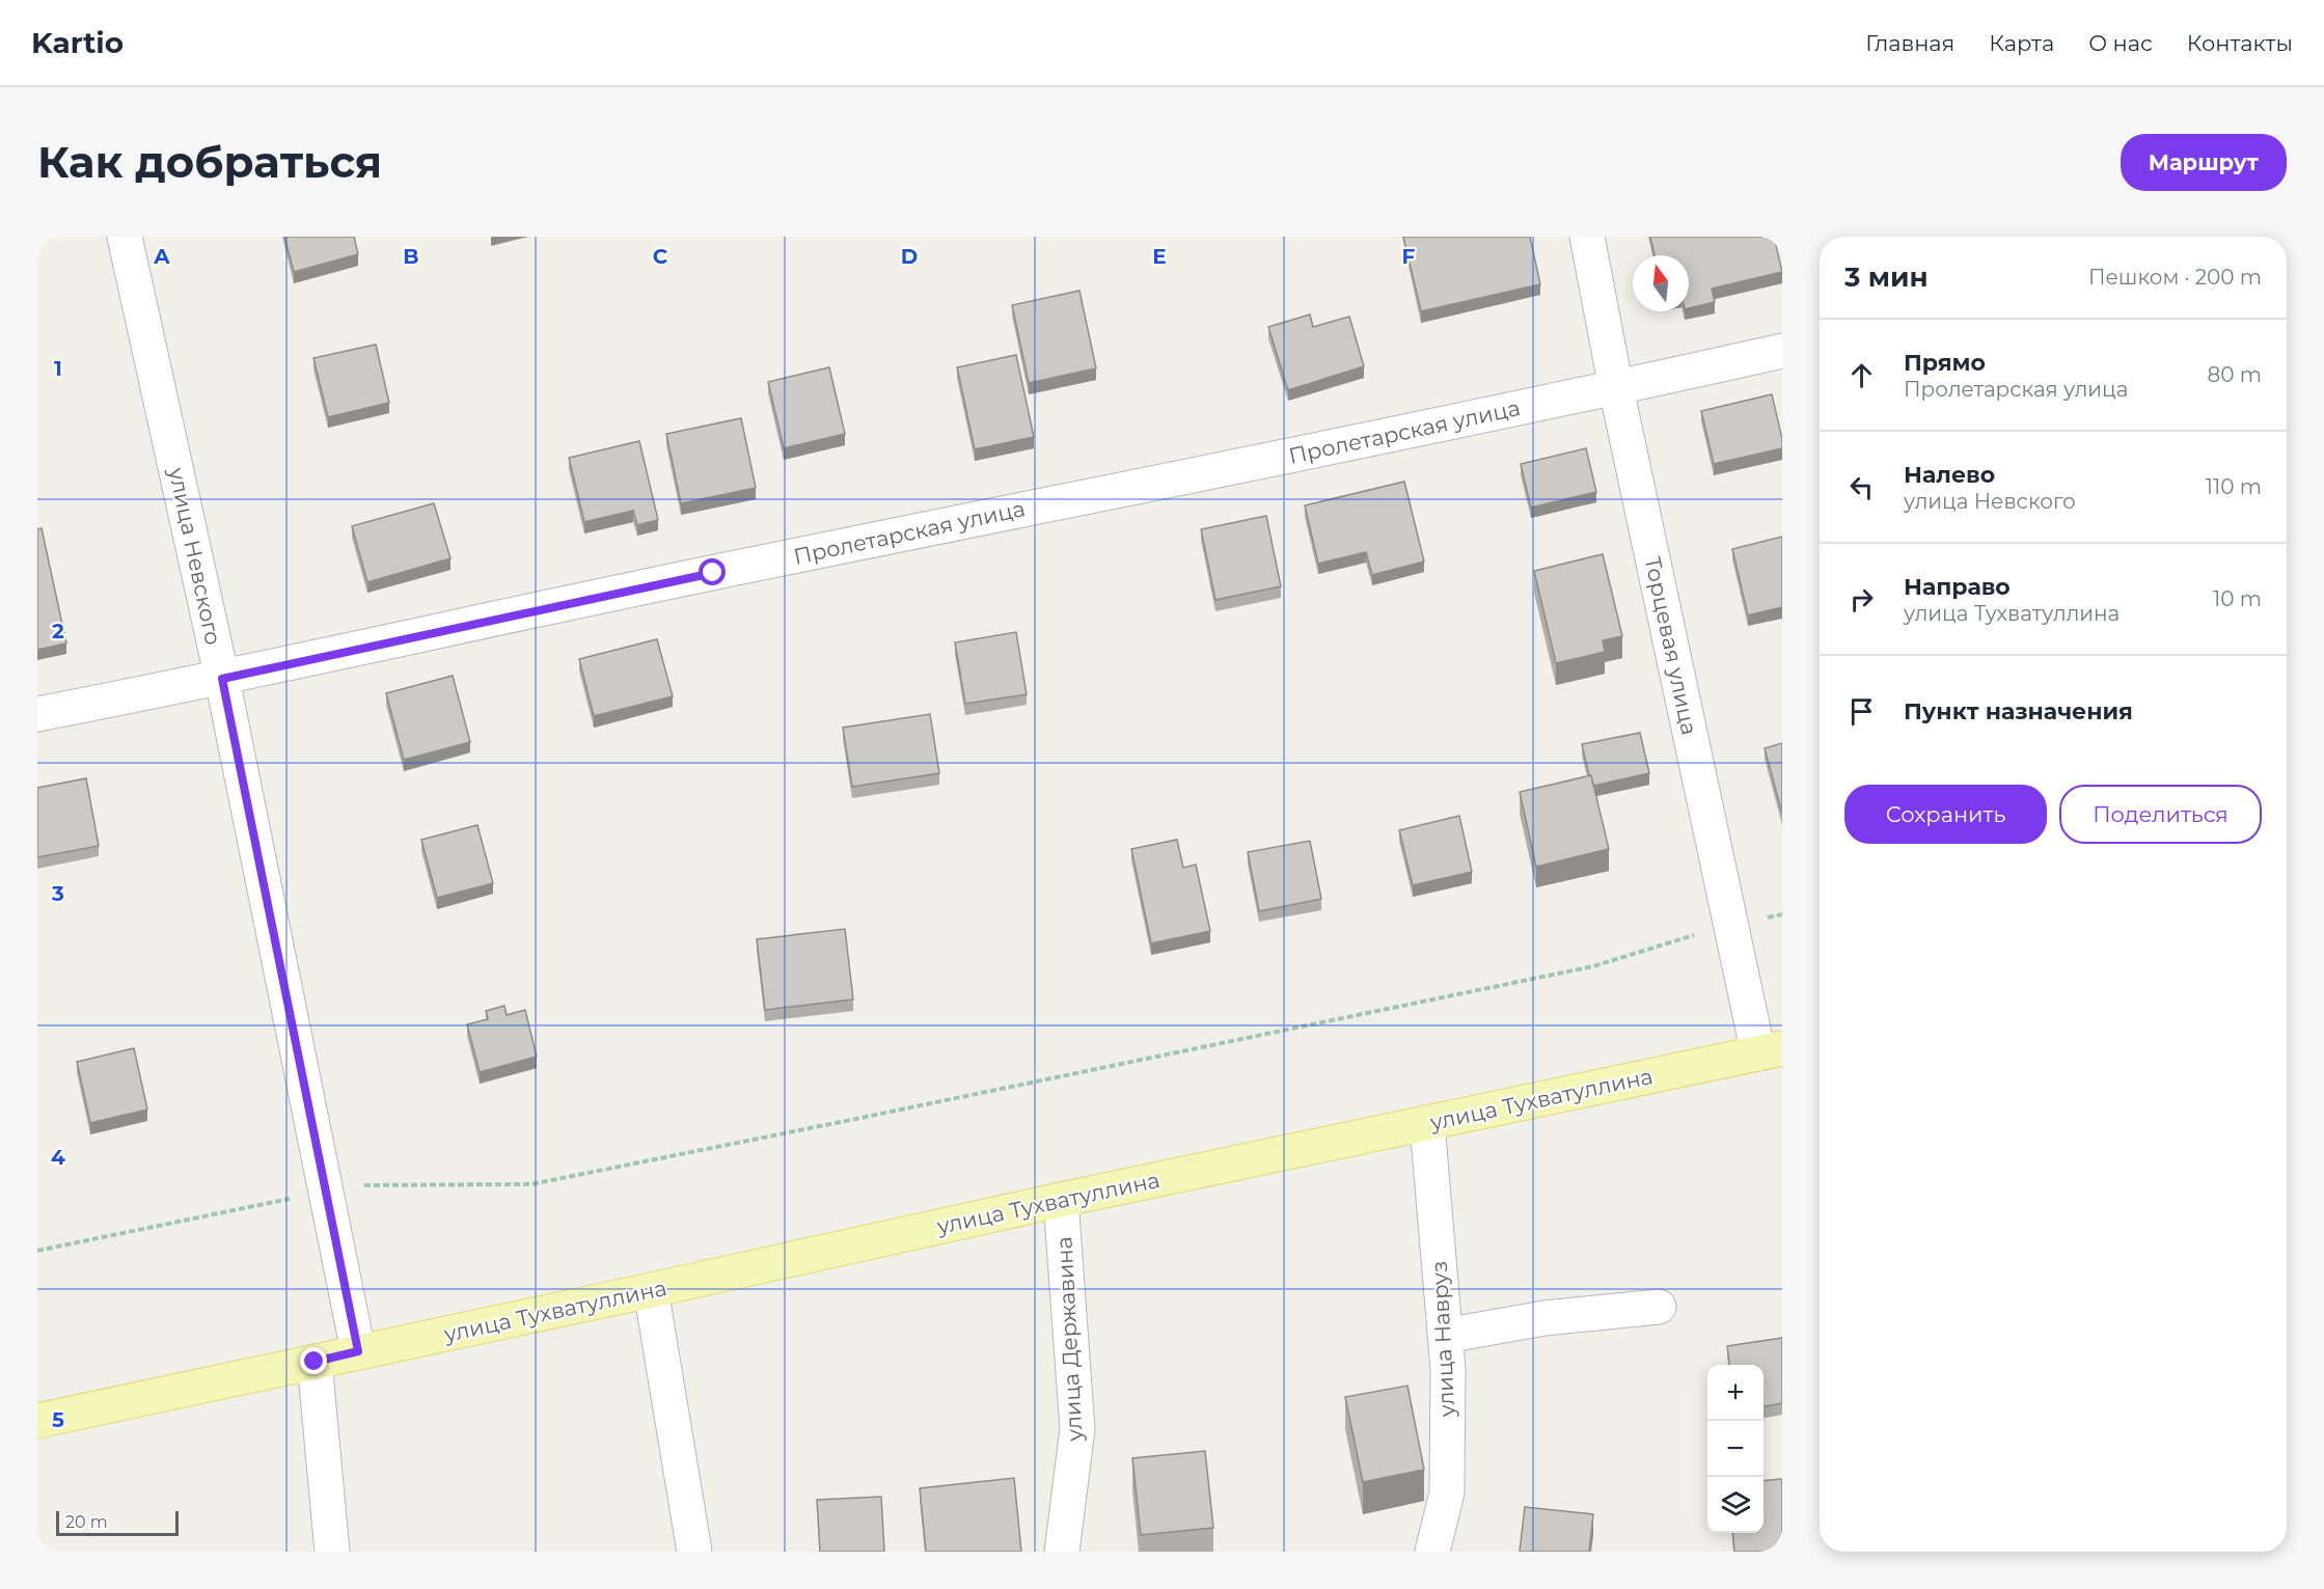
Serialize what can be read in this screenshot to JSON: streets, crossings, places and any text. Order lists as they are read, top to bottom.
{
  "streets": {
    "main road": ["улица Тухватуллина"],
    "street": [
      "Пролетарская улица",
      "улица Невского",
      "Торцевая улица",
      "улица Державина",
      "улица Навруз"
    ]
  },
  "crossings": [
    ["Пролетарская улица", "улица Невского"],
    ["Пролетарская улица", "Торцевая улица"],
    ["улица Невского", "улица Тухватуллина"],
    ["Торцевая улица", "улица Тухватуллина"],
    ["улица Тухватуллина", "улица Державина"],
    ["улица Тухватуллина", "улица Навруз"]
  ],
  "scale_bar": "20 m",
  "north": "top",
  "page": {
    "header": "Kartio",
    "nav": [
      "Главная",
      "Карта",
      "О нас",
      "Контакты"
    ],
    "buttons": [
      "Маршрут",
      ["Сохранить", "Поделиться"]
    ],
    "title": "Как добраться",
    "heading": ["3 мин", "Пешком · 200 m"],
    "list": [
      ["Прямо", "Пролетарская улица", "80 m"],
      ["Налево", "улица Невского", "110 m"],
      ["Направо", "улица Тухватуллина", "10 m"],
      "Пункт назначения"
    ],
    "map_buttons": ["+", "−"],
    "scale": "20 m"
  },
  "grid": {
    "columns": [
      "A",
      "B",
      "C",
      "D",
      "E",
      "F"
    ],
    "rows": [
      "1",
      "2",
      "3",
      "4",
      "5"
    ]
  }
}
